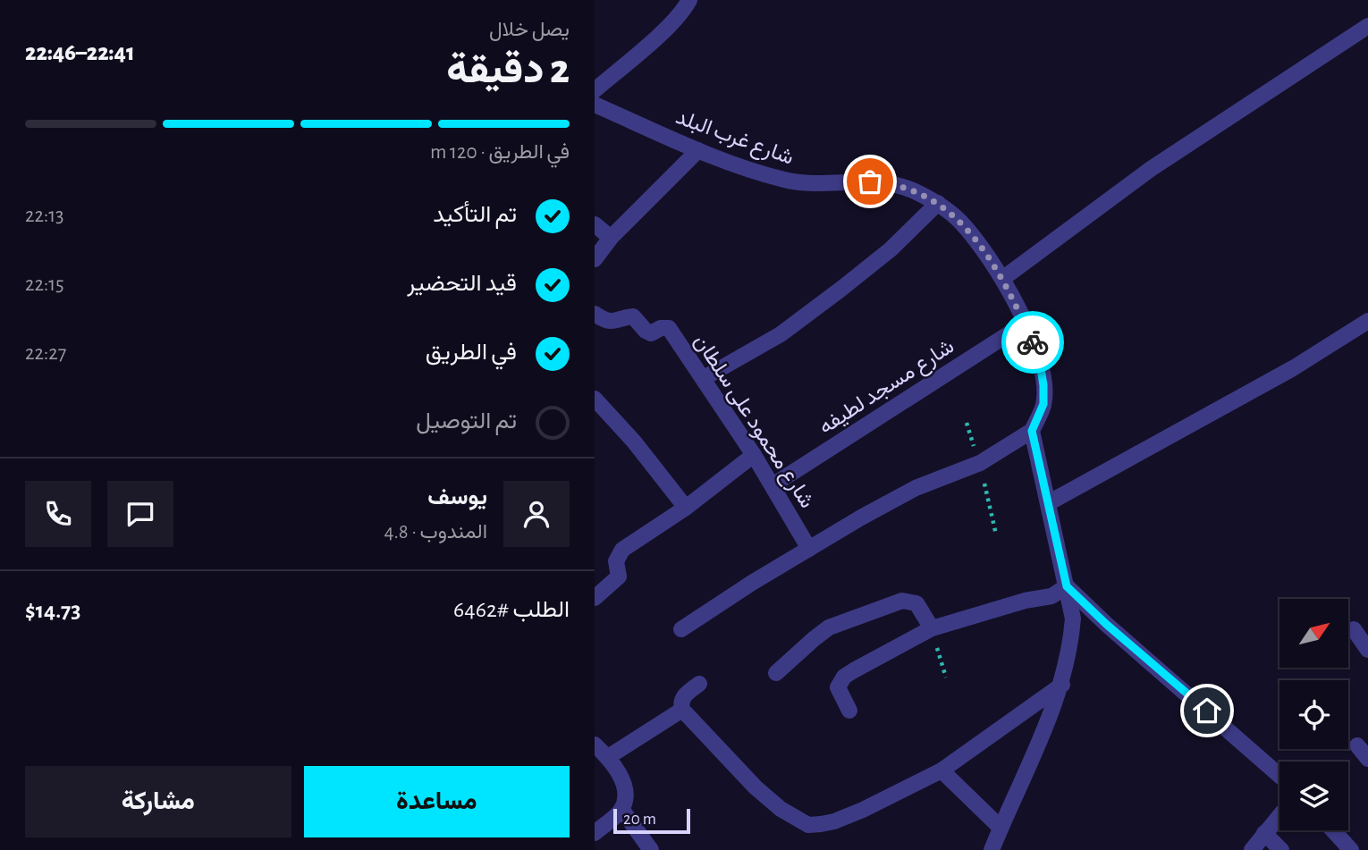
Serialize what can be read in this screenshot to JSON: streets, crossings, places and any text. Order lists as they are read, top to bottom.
{
  "streets": {
    "street": ["شارع غرب البلد", "شارع مسجد لطيفه", "شارع محمود على سلطان"]
  },
  "crossings": [
    ["شارع غرب البلد", "شارع مسجد لطيفه"],
    ["شارع مسجد لطيفه", "شارع محمود على سلطان"]
  ],
  "scale_bar": "20 m",
  "north": "top right",
  "page": {
    "heading": ["2 دقيقة", "يصل خلال", "22:41–22:46"],
    "panel": [
      "يوسف",
      "المندوب · 4.8",
      "الطلب #6462",
      "$14.73"
    ],
    "bar": "في الطريق · 120 m",
    "list": [
      ["تم التأكيد", "22:13"],
      ["قيد التحضير", "22:15"],
      ["في الطريق", "22:27"],
      "تم التوصيل"
    ],
    "buttons": ["مساعدة", "مشاركة"],
    "scale": "20 m"
  }
}
